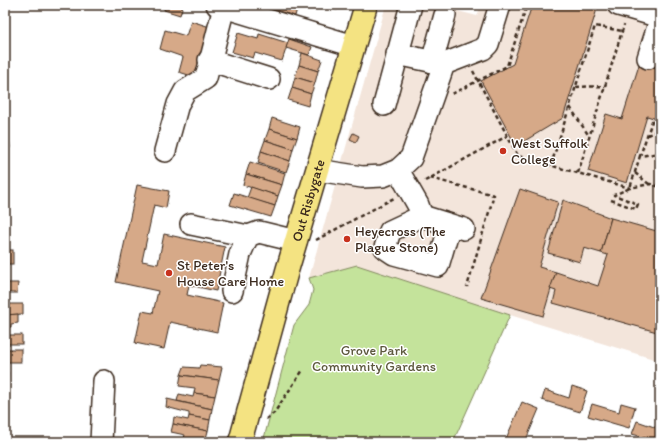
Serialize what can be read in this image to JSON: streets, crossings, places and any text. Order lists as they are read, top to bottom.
{
  "streets": {
    "main road": ["Out Risbygate"]
  },
  "parks": ["Grove Park Community Gardens"],
  "places": ["West Suffolk College", "Heyecross (The Plague Stone)", "St Peter's House Care Home"]
}
